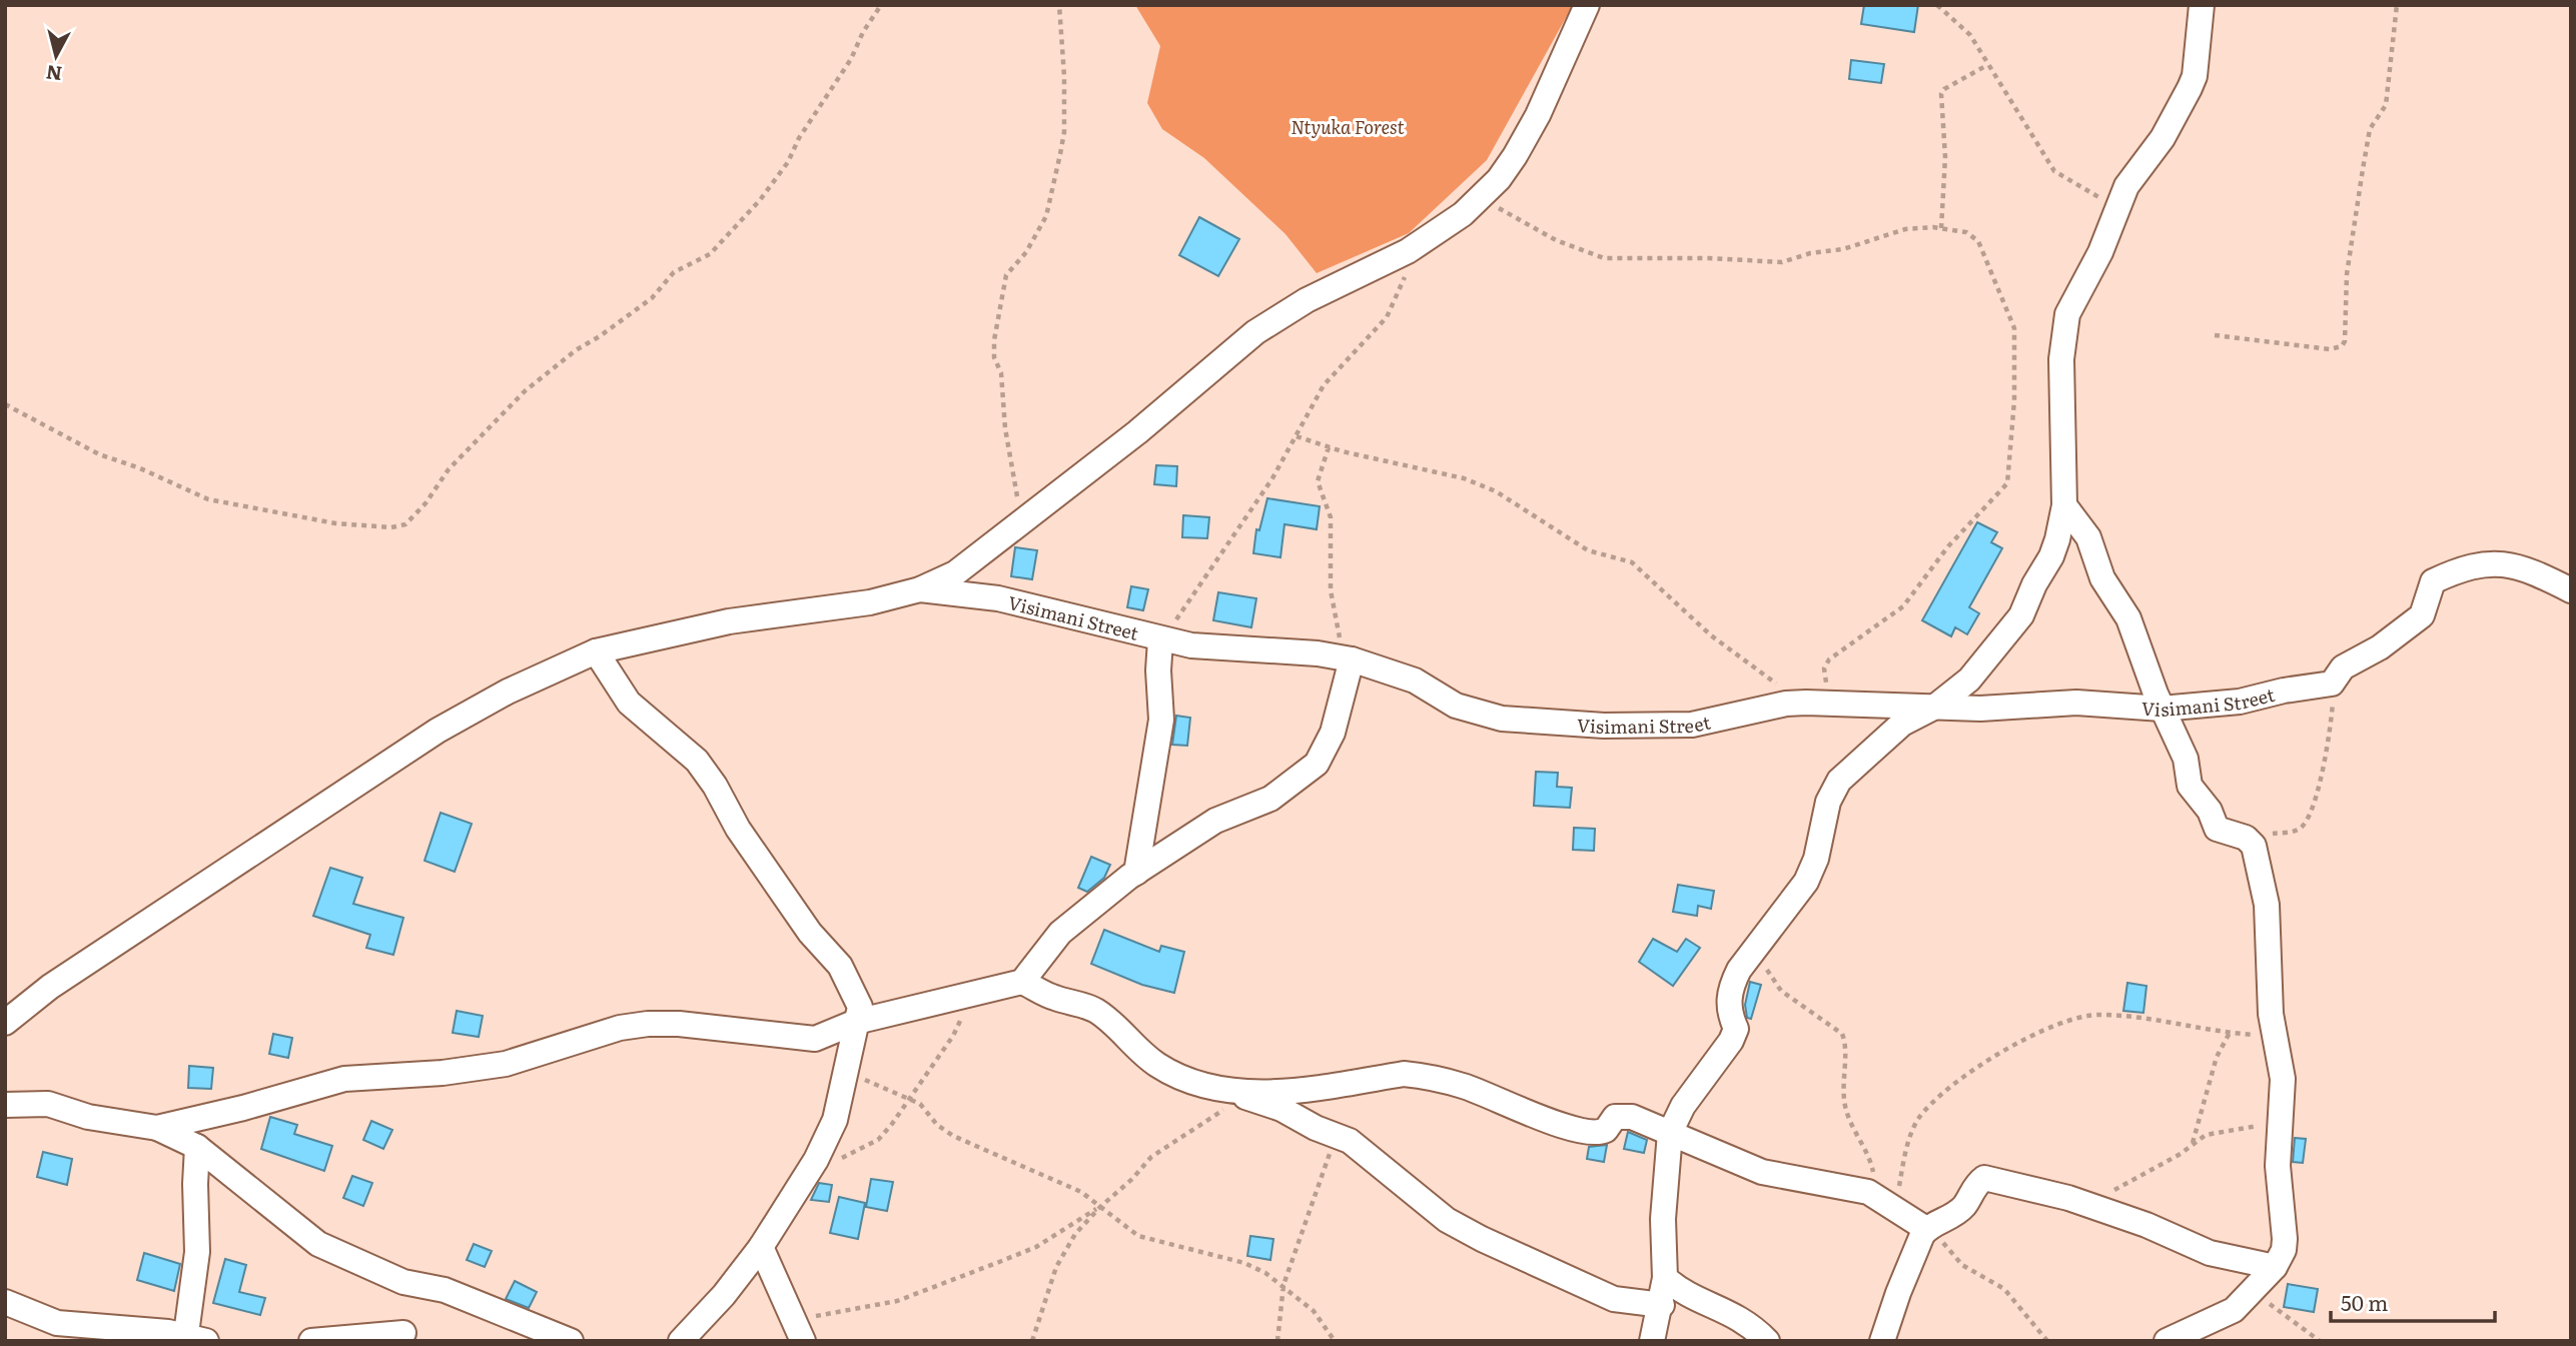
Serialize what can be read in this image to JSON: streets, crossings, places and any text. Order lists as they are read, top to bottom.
{
  "streets": {
    "street": ["Visimani Street"]
  },
  "parks": ["Ntyuka Forest"],
  "scale_bar": "50 m",
  "north": "bottom"
}
